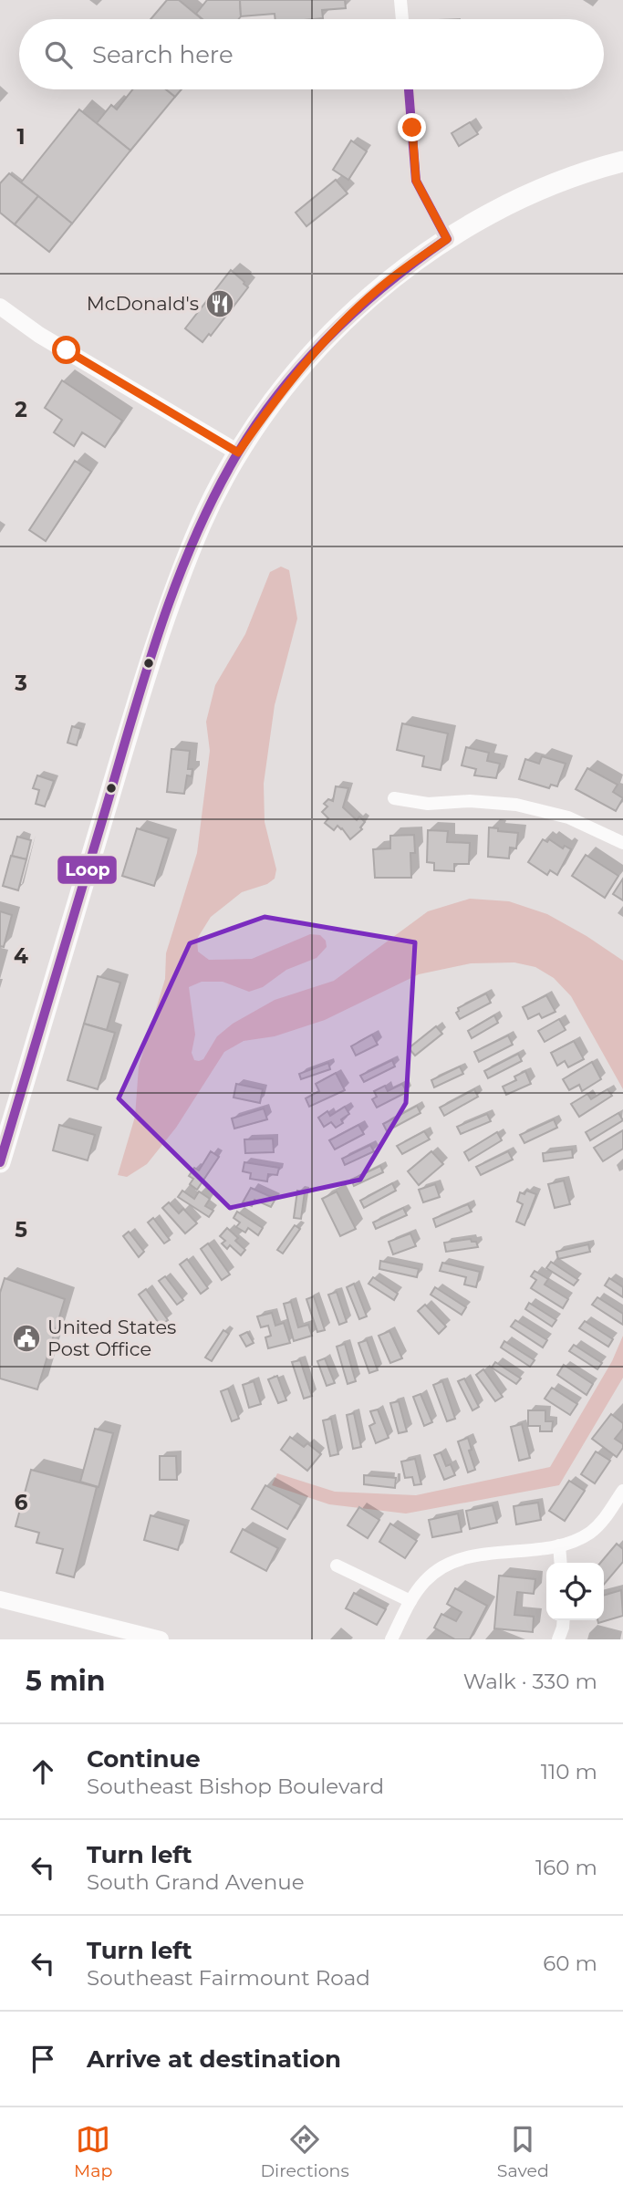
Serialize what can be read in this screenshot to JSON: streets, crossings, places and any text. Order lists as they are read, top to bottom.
{
  "places": {
    "restaurant": ["McDonald's"],
    "public building": ["United States Post Office"]
  },
  "lines": ["transit line Loop"],
  "page": {
    "search": "Search here",
    "heading": ["5 min", "Walk · 330 m"],
    "list": [
      ["Continue", "Southeast Bishop Boulevard", "110 m"],
      ["Turn left", "South Grand Avenue", "160 m"],
      ["Turn left", "Southeast Fairmount Road", "60 m"],
      "Arrive at destination"
    ],
    "nav": ["Map", "Directions", "Saved"]
  },
  "grid": {
    "rows": [
      "1",
      "2",
      "3",
      "4",
      "5",
      "6"
    ]
  }
}
